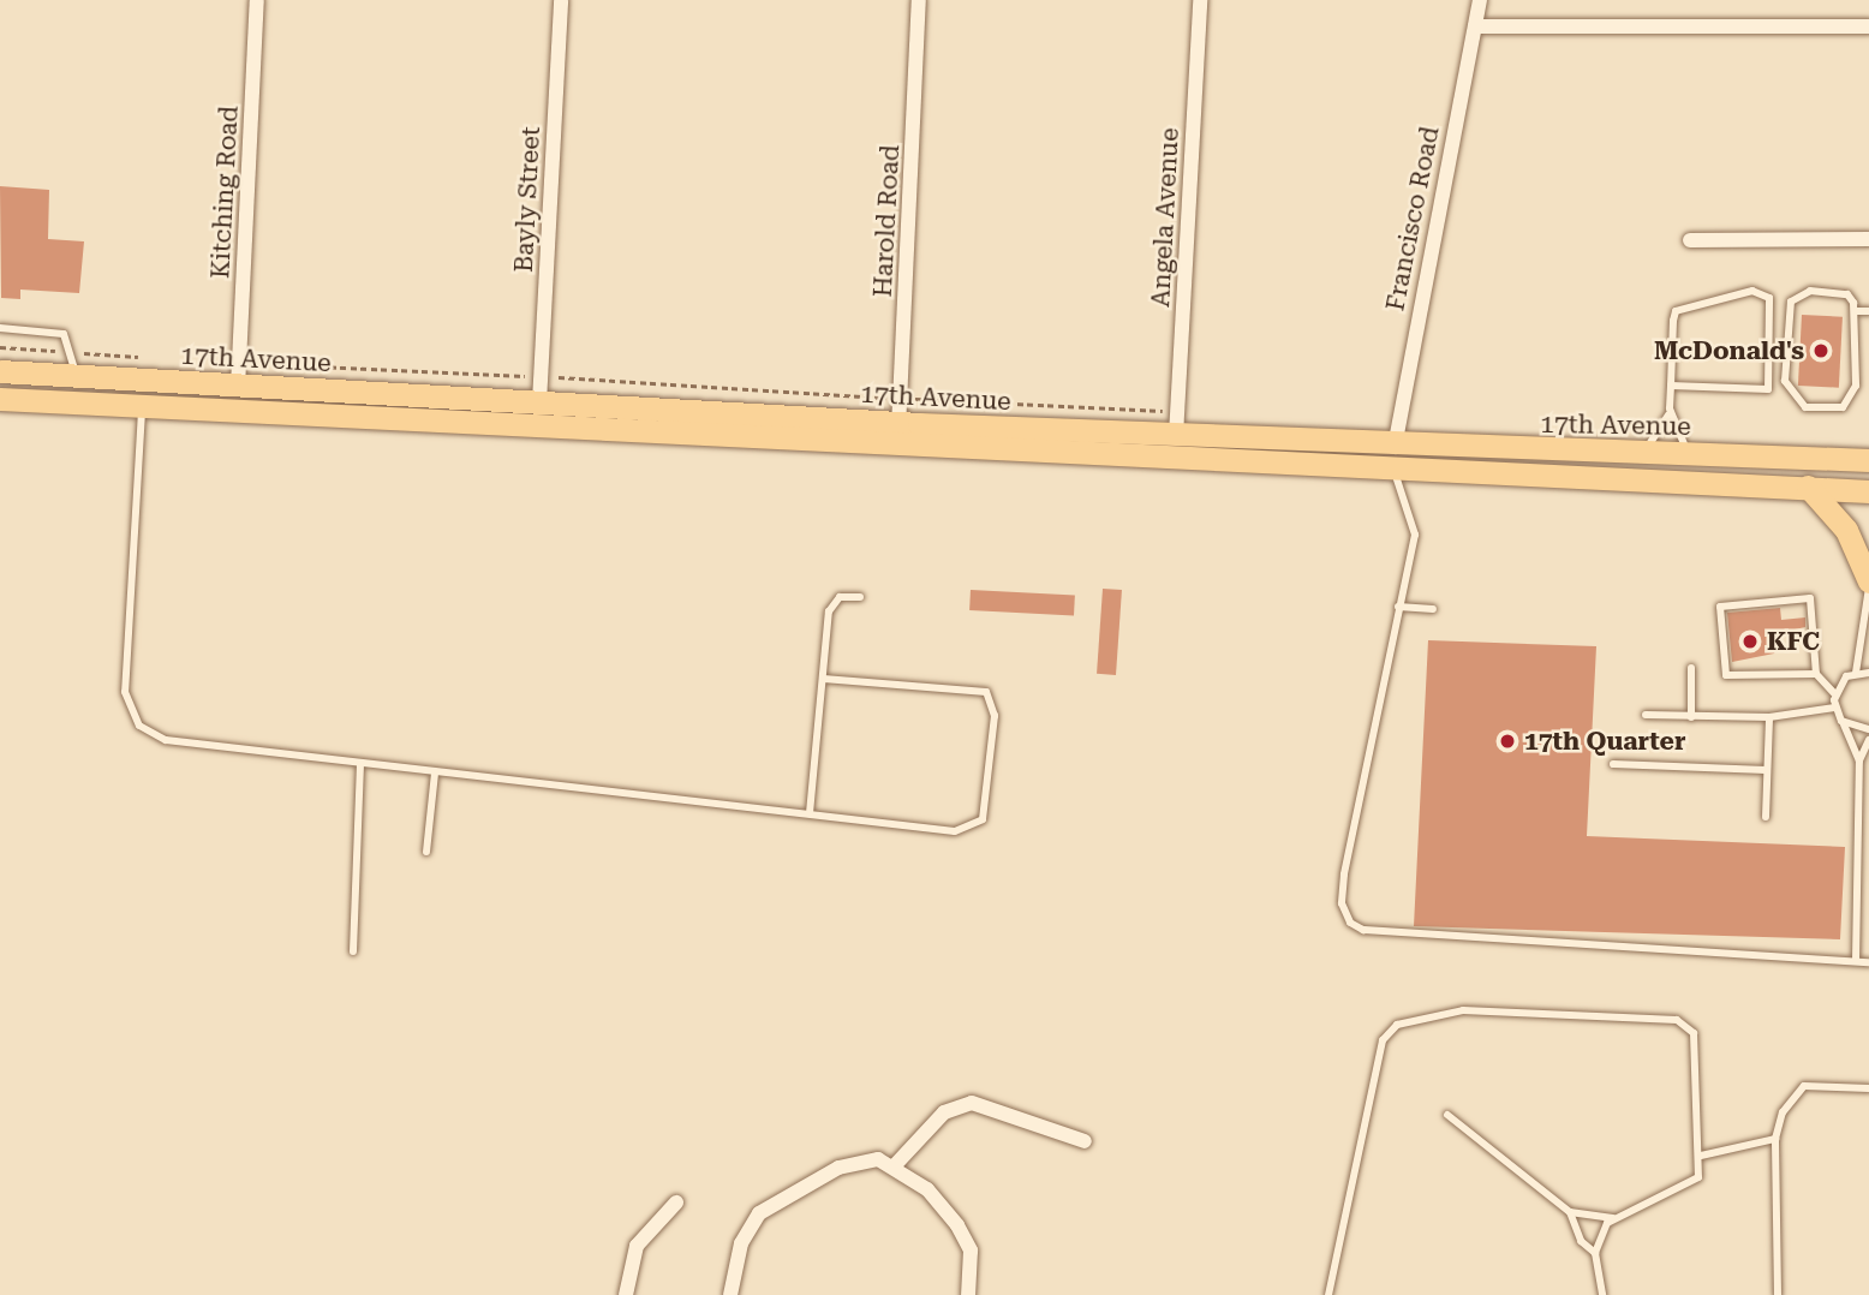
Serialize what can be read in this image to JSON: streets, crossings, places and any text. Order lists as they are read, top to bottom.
{
  "streets": {
    "main road": ["17th Avenue"],
    "street": [
      "Kitching Road",
      "Bayly Street",
      "Angela Avenue",
      "Francisco Road",
      "Harold Road"
    ]
  },
  "crossings": [
    ["Kitching Road", "17th Avenue"],
    ["Bayly Street", "17th Avenue"],
    ["Angela Avenue", "17th Avenue"],
    ["Francisco Road", "17th Avenue"],
    ["Harold Road", "17th Avenue"]
  ],
  "places": ["McDonald's", "KFC", "17th Quarter"]
}
